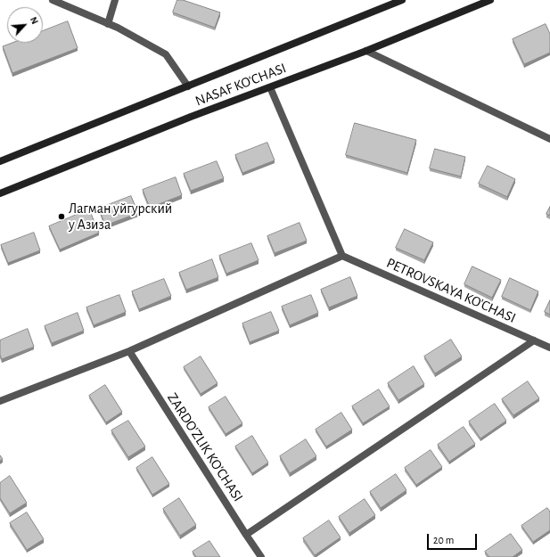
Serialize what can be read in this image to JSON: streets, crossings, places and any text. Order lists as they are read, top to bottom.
{
  "streets": {
    "main road": ["NASAF KO‘CHASI"],
    "street": ["PETROVSKAYA KO'CHASI", "ZARDO'ZLIK KO'CHASI"]
  },
  "places": ["Лагман уйгурский у Азиза"],
  "scale_bar": "20 m",
  "north": "top right"
}
